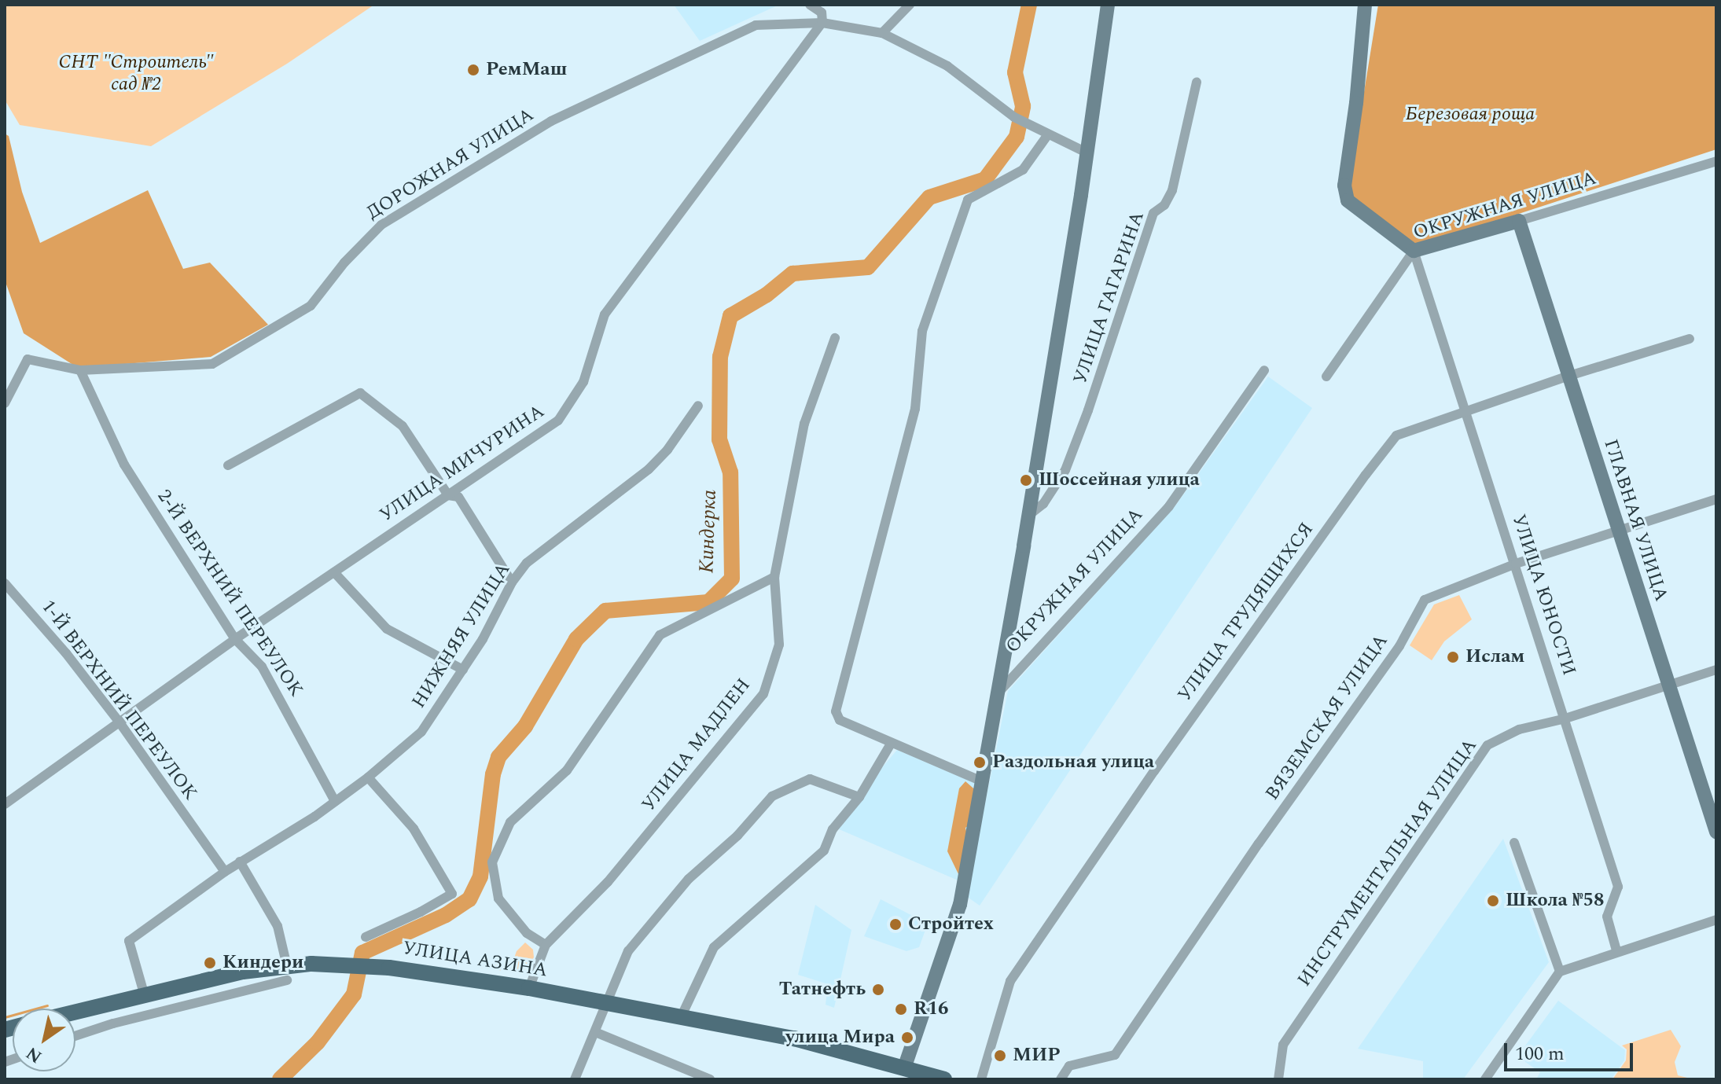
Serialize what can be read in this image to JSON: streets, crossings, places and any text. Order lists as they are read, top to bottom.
{
  "streets": {
    "main road": ["УЛИЦА АЗИНА"],
    "street": [
      "ДОРОЖНАЯ УЛИЦА",
      "ОКРУЖНАЯ УЛИЦА",
      "УЛИЦА ГАГАРИНА",
      "УЛИЦА МИЧУРИНА",
      "ГЛАВНАЯ УЛИЦА",
      "2-Й ВЕРХНИЙ ПЕРЕУЛОК",
      "УЛИЦА ЮНОСТИ",
      "УЛИЦА ТРУДЯЩИХСЯ",
      "НИЖНЯЯ УЛИЦА",
      "1-Й ВЕРХНИЙ ПЕРЕУЛОК",
      "ВЯЗЕМСКАЯ УЛИЦА",
      "УЛИЦА МАДЛЕН",
      "ИНСТРУМЕНТАЛЬНАЯ УЛИЦА"
    ]
  },
  "crossings": [
    ["ДОРОЖНАЯ УЛИЦА", "УЛИЦА МИЧУРИНА"],
    ["ДОРОЖНАЯ УЛИЦА", "2-Й ВЕРХНИЙ ПЕРЕУЛОК"],
    ["ОКРУЖНАЯ УЛИЦА", "ГЛАВНАЯ УЛИЦА"],
    ["ОКРУЖНАЯ УЛИЦА", "УЛИЦА ЮНОСТИ"],
    ["УЛИЦА МИЧУРИНА", "2-Й ВЕРХНИЙ ПЕРЕУЛОК"],
    ["УЛИЦА МИЧУРИНА", "1-Й ВЕРХНИЙ ПЕРЕУЛОК"],
    ["ГЛАВНАЯ УЛИЦА", "УЛИЦА ТРУДЯЩИХСЯ"],
    ["ГЛАВНАЯ УЛИЦА", "ВЯЗЕМСКАЯ УЛИЦА"],
    ["ГЛАВНАЯ УЛИЦА", "ИНСТРУМЕНТАЛЬНАЯ УЛИЦА"],
    ["2-Й ВЕРХНИЙ ПЕРЕУЛОК", "НИЖНЯЯ УЛИЦА"],
    ["УЛИЦА ЮНОСТИ", "УЛИЦА ТРУДЯЩИХСЯ"],
    ["УЛИЦА ЮНОСТИ", "ВЯЗЕМСКАЯ УЛИЦА"],
    ["УЛИЦА ЮНОСТИ", "ИНСТРУМЕНТАЛЬНАЯ УЛИЦА"],
    ["НИЖНЯЯ УЛИЦА", "1-Й ВЕРХНИЙ ПЕРЕУЛОК"],
    ["НИЖНЯЯ УЛИЦА", "УЛИЦА АЗИНА"],
    ["УЛИЦА МАДЛЕН", "УЛИЦА АЗИНА"]
  ],
  "water": ["Киндерка"],
  "parks": ["СНТ \"Строитель\" сад №2", "Березовая роща"],
  "places": [
    "РемМаш",
    "Шоссейная улица",
    "Ислам",
    "Раздольная улица",
    "Школа №58",
    "Стройтех",
    "Киндери",
    "Татнефть",
    "R16",
    "улица Мира",
    "МИР"
  ],
  "scale_bar": "100 m",
  "north": "bottom left"
}
